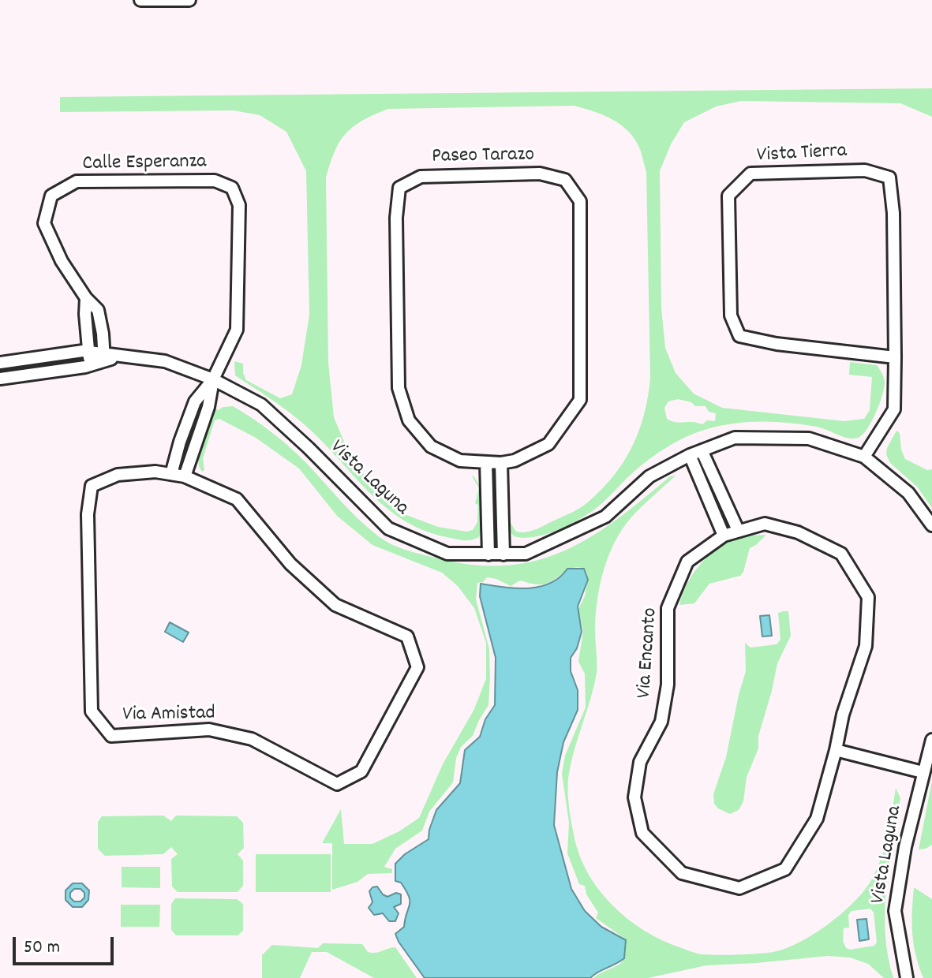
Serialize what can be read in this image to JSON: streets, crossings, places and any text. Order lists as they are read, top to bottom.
{
  "streets": {
    "street": [
      "Vista Tierra",
      "Paseo Tarazo",
      "Calle Esperanza",
      "Vista Laguna",
      "Via Encanto",
      "Via Amistad"
    ]
  },
  "crossings": [
    ["Vista Tierra", "Vista Laguna"],
    ["Calle Esperanza", "Vista Laguna"],
    ["Calle Esperanza", "Via Amistad"]
  ],
  "scale_bar": "50 m"
}
